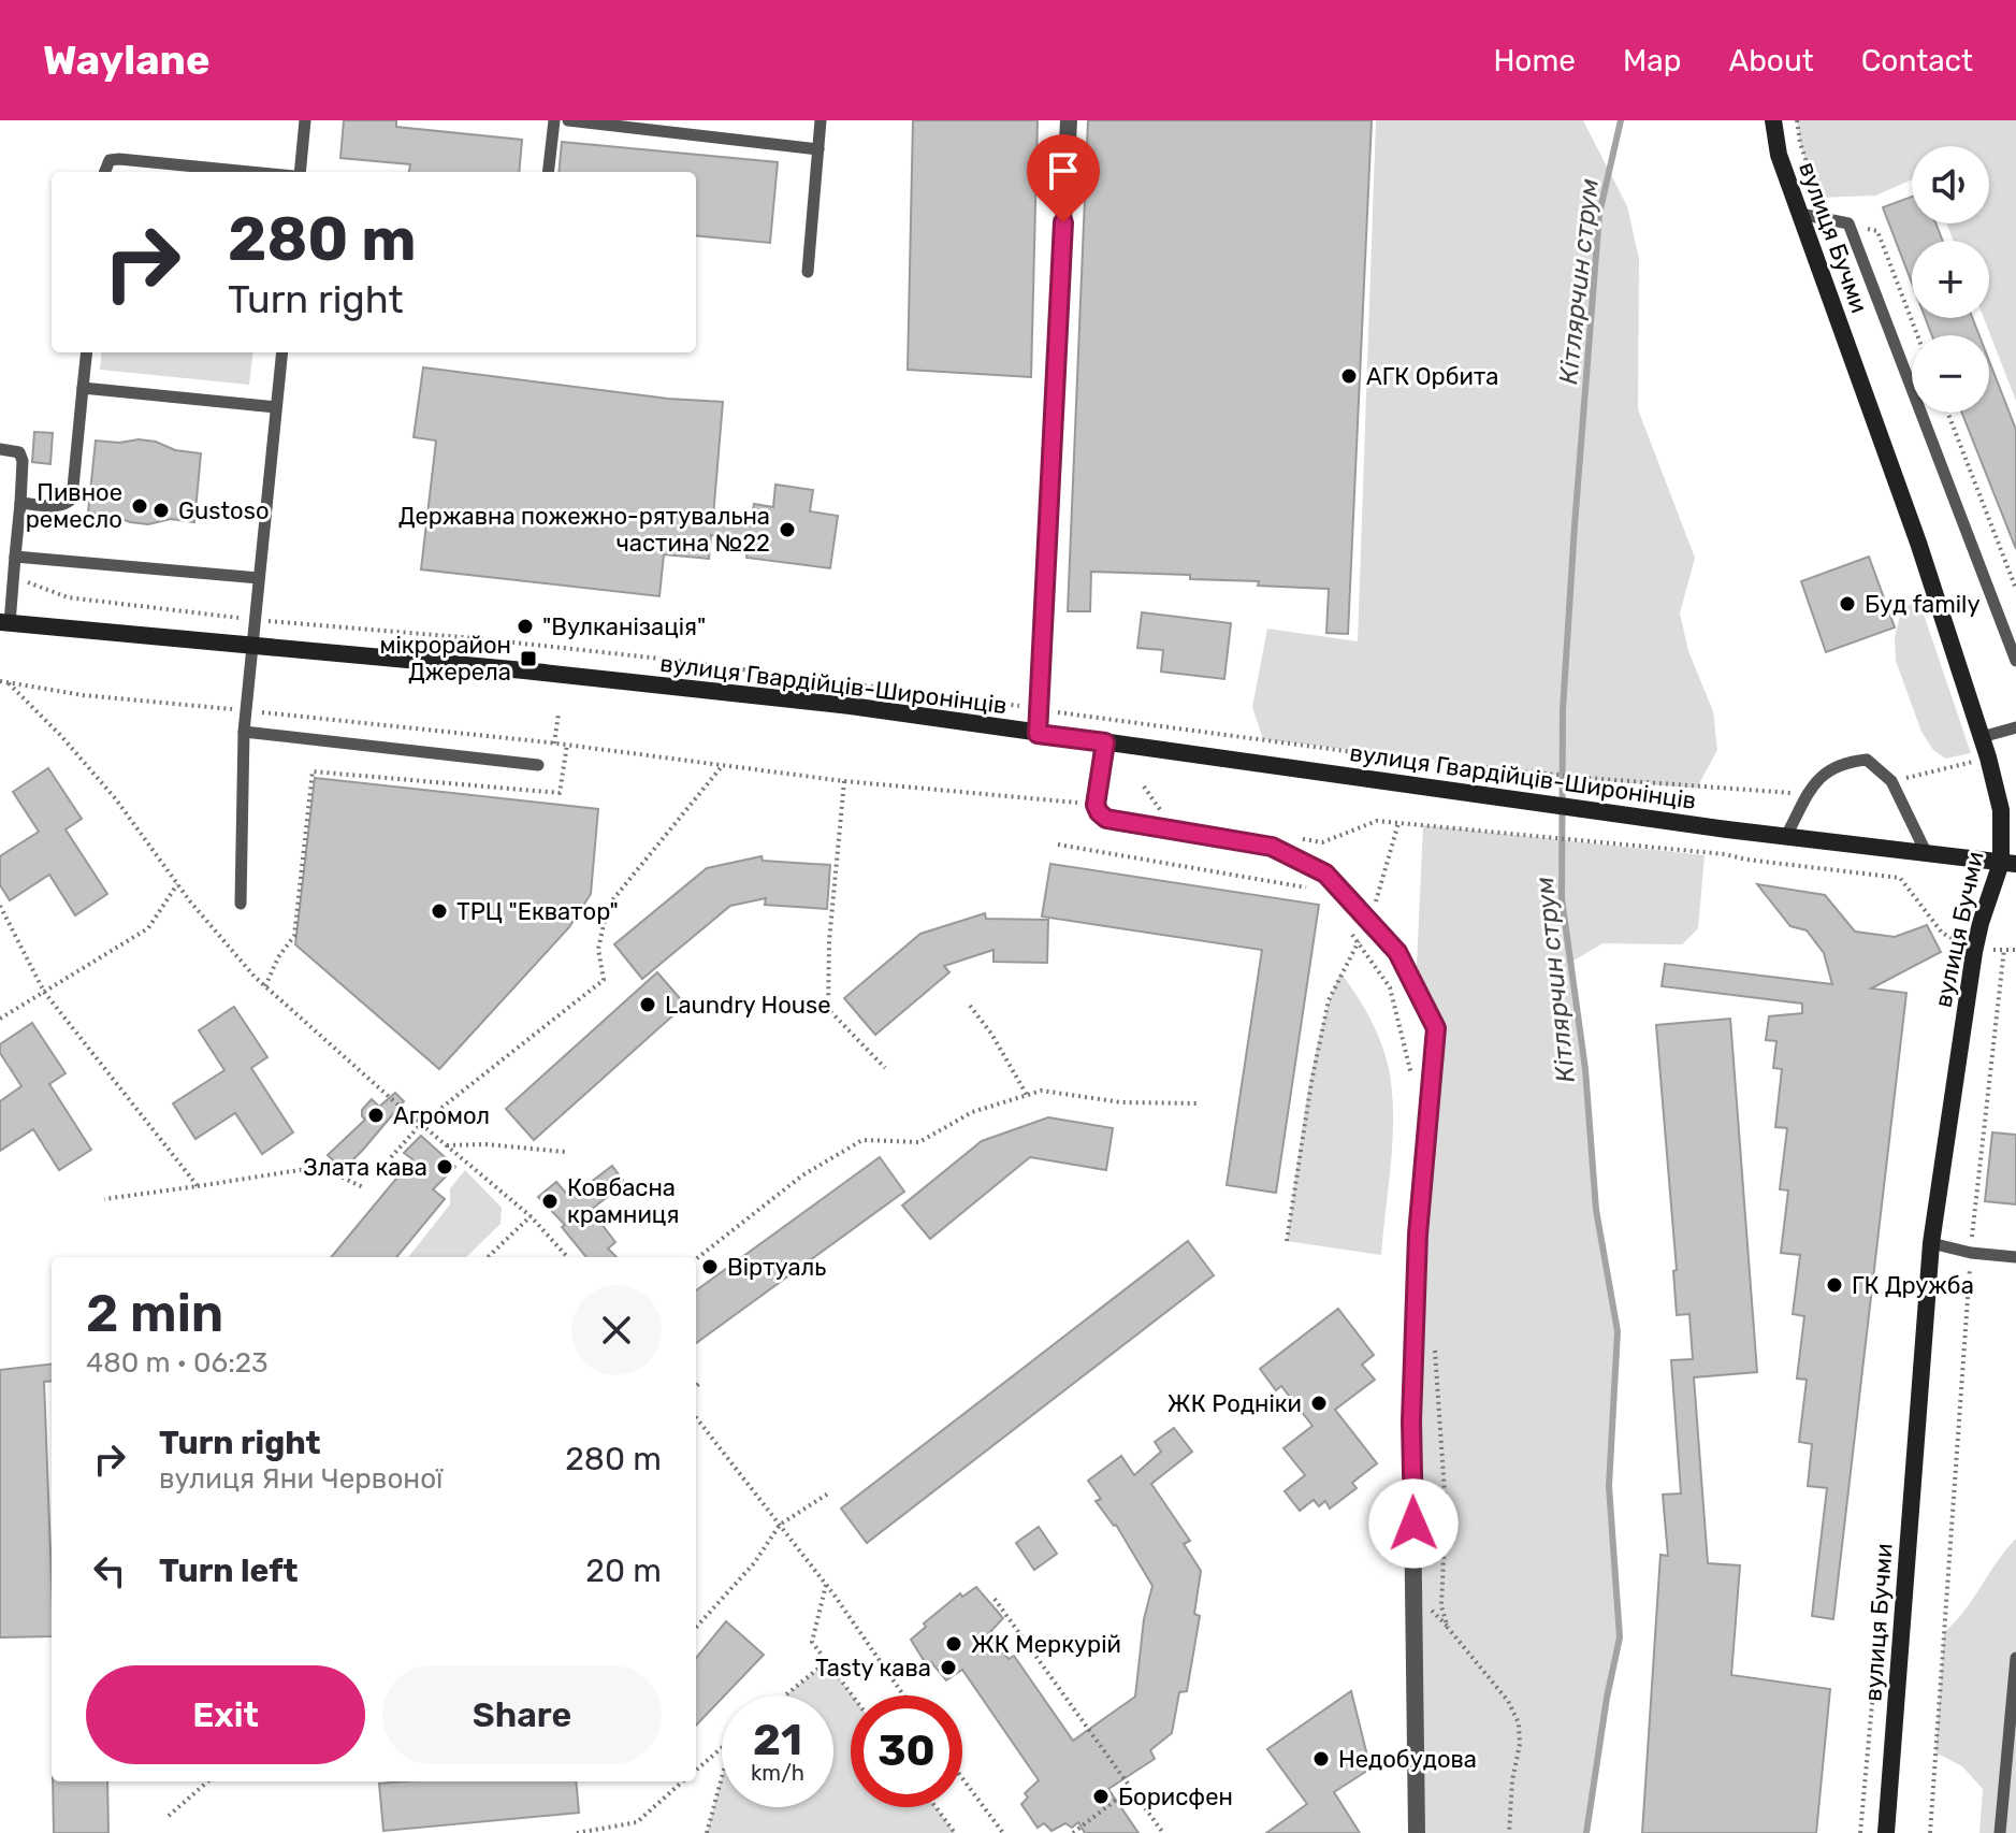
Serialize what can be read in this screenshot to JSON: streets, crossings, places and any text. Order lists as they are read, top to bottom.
{
  "streets": {
    "main road": ["вулиця Бучми", "вулиця Гвардійців-Широнінців"]
  },
  "crossings": [
    ["вулиця Бучми", "вулиця Гвардійців-Широнінців"]
  ],
  "water": ["Кітлярчин струм"],
  "places": {
    "other": [
      "АГК Орбита",
      "Пивное ремесло",
      "Gustoso",
      "Державна пожежно-рятувальна частина №22",
      "Буд family",
      "\"Вулканізація\"",
      "ТРЦ \"Екватор\"",
      "Laundry House",
      "Агромол",
      "Злата кава",
      "Ковбасна крамниця",
      "Віртуаль",
      "ГК Дружба",
      "ЖК Родніки",
      "ЖК Меркурій",
      "Tasty кава",
      "Недобудова",
      "Борисфен"
    ],
    "transit": ["мікрорайон Джерела"]
  },
  "page": {
    "header": "Waylane",
    "nav": [
      "Home",
      "Map",
      "About",
      "Contact"
    ],
    "map_buttons": ["+", "−"],
    "turn": ["280 m", "Turn right"],
    "heading": ["2 min", "480 m · 06:23"],
    "list": [
      {
        "name": "Turn right",
        "note": "вулиця Яни Червоної",
        "value": "280 m"
      },
      {
        "name": "Turn left",
        "value": "20 m"
      }
    ],
    "buttons": ["Exit", "Share"],
    "speed": "21 km/h",
    "limit": "30"
  }
}
